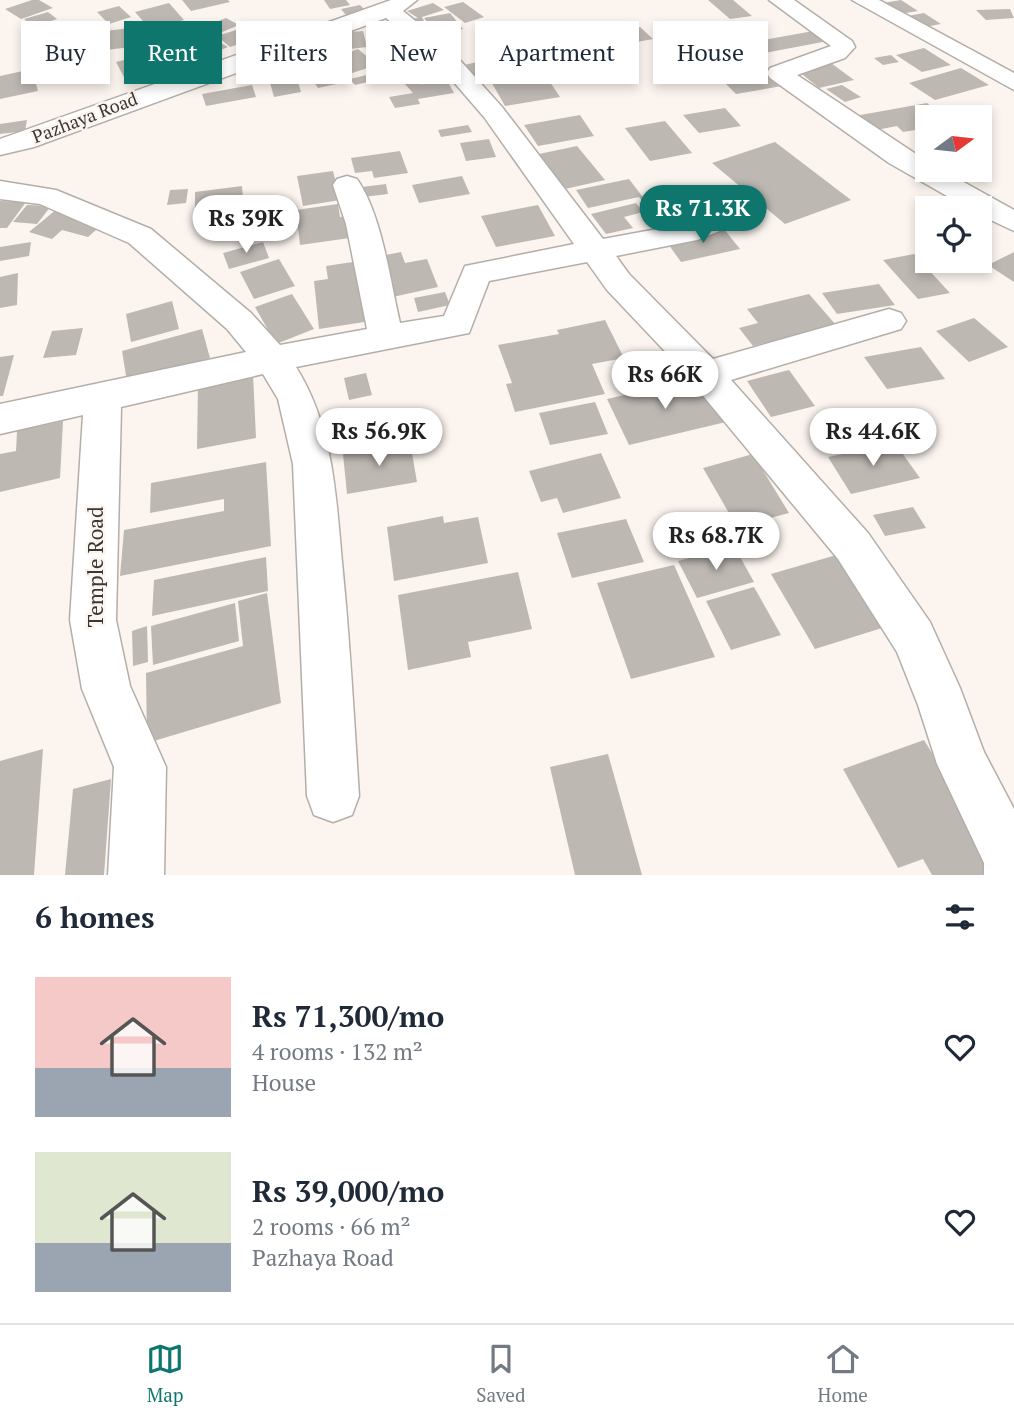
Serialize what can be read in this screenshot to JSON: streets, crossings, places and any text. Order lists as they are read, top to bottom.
{
  "streets": {
    "street": ["Pazhaya Road", "Temple Road"]
  },
  "north": "right",
  "page": {
    "chip": [
      "Buy",
      "Rent",
      "Filters",
      "New",
      "Apartment",
      "House"
    ],
    "price": [
      "Rs 71.3K",
      "Rs 39K",
      "Rs 66K",
      "Rs 56.9K",
      "Rs 44.6K",
      "Rs 68.7K"
    ],
    "heading": "6 homes",
    "list": [
      {
        "name": "Rs 71,300/mo",
        "note": "4 rooms · 132 m² · House"
      },
      {
        "name": "Rs 39,000/mo",
        "note": "2 rooms · 66 m² · Pazhaya Road"
      }
    ],
    "tabs": ["Map", "Saved", "Home"]
  }
}
